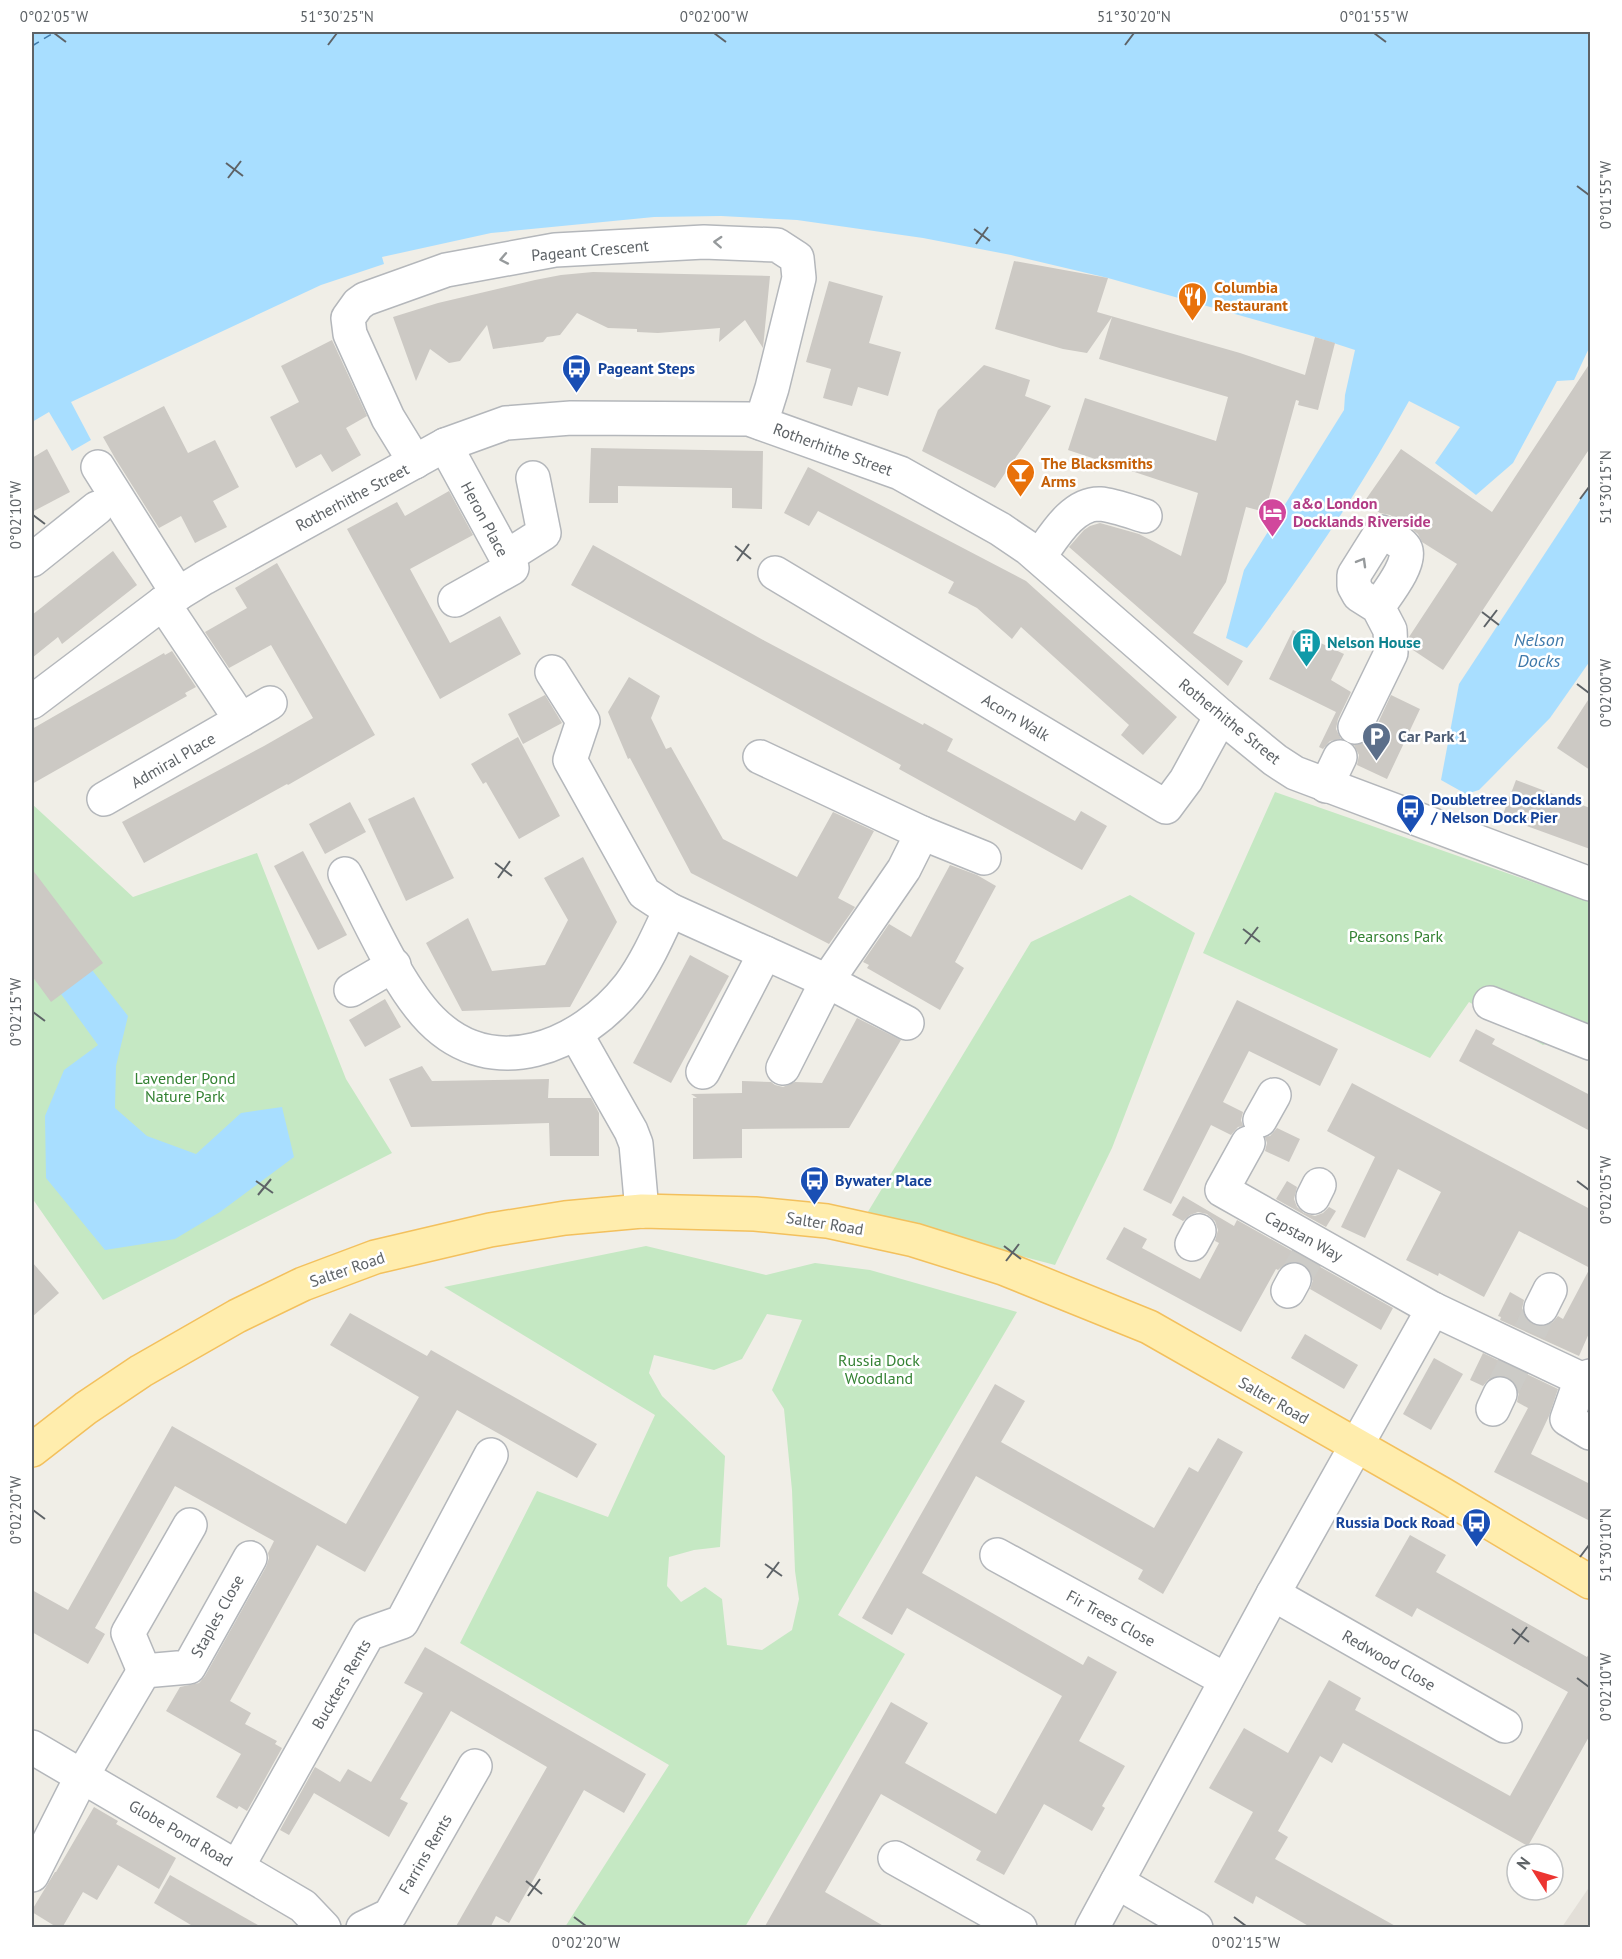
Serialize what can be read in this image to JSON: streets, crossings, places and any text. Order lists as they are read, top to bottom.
{
  "streets": {
    "main road": ["Salter Road"],
    "street": [
      "Pageant Crescent",
      "Rotherhithe Street",
      "Heron Place",
      "Acorn Walk",
      "Admiral Place",
      "Capstan Way",
      "Staples Close",
      "Fir Trees Close",
      "Redwood Close",
      "Buckters Rents",
      "Globe Pond Road",
      "Farrins Rents"
    ]
  },
  "crossings": [
    ["Pageant Crescent", "Rotherhithe Street"],
    ["Rotherhithe Street", "Heron Place"],
    ["Rotherhithe Street", "Acorn Walk"],
    ["Buckters Rents", "Globe Pond Road"]
  ],
  "water": ["Nelson Docks"],
  "parks": ["Pearsons Park", "Lavender Pond Nature Park", "Russia Dock Woodland"],
  "places": {
    "restaurant": ["Columbia Restaurant"],
    "bus stop": [
      "Pageant Steps",
      "Doubletree Docklands / Nelson Dock Pier",
      "Bywater Place",
      "Russia Dock Road"
    ],
    "bar": ["The Blacksmiths Arms"],
    "hotel": ["a&o London Docklands Riverside"],
    "building": ["Nelson House"],
    "parking": ["Car Park 1"]
  },
  "north": "top left",
  "coordinates": [
    "0°02'05\"W",
    "51°30'25\"N",
    "0°02'00\"W",
    "51°30'20\"N",
    "0°01'55\"W",
    "51°30'15\"N",
    "0°02'10\"W",
    "0°02'15\"W",
    "0°02'20\"W",
    "51°30'10\"N"
  ]
}
